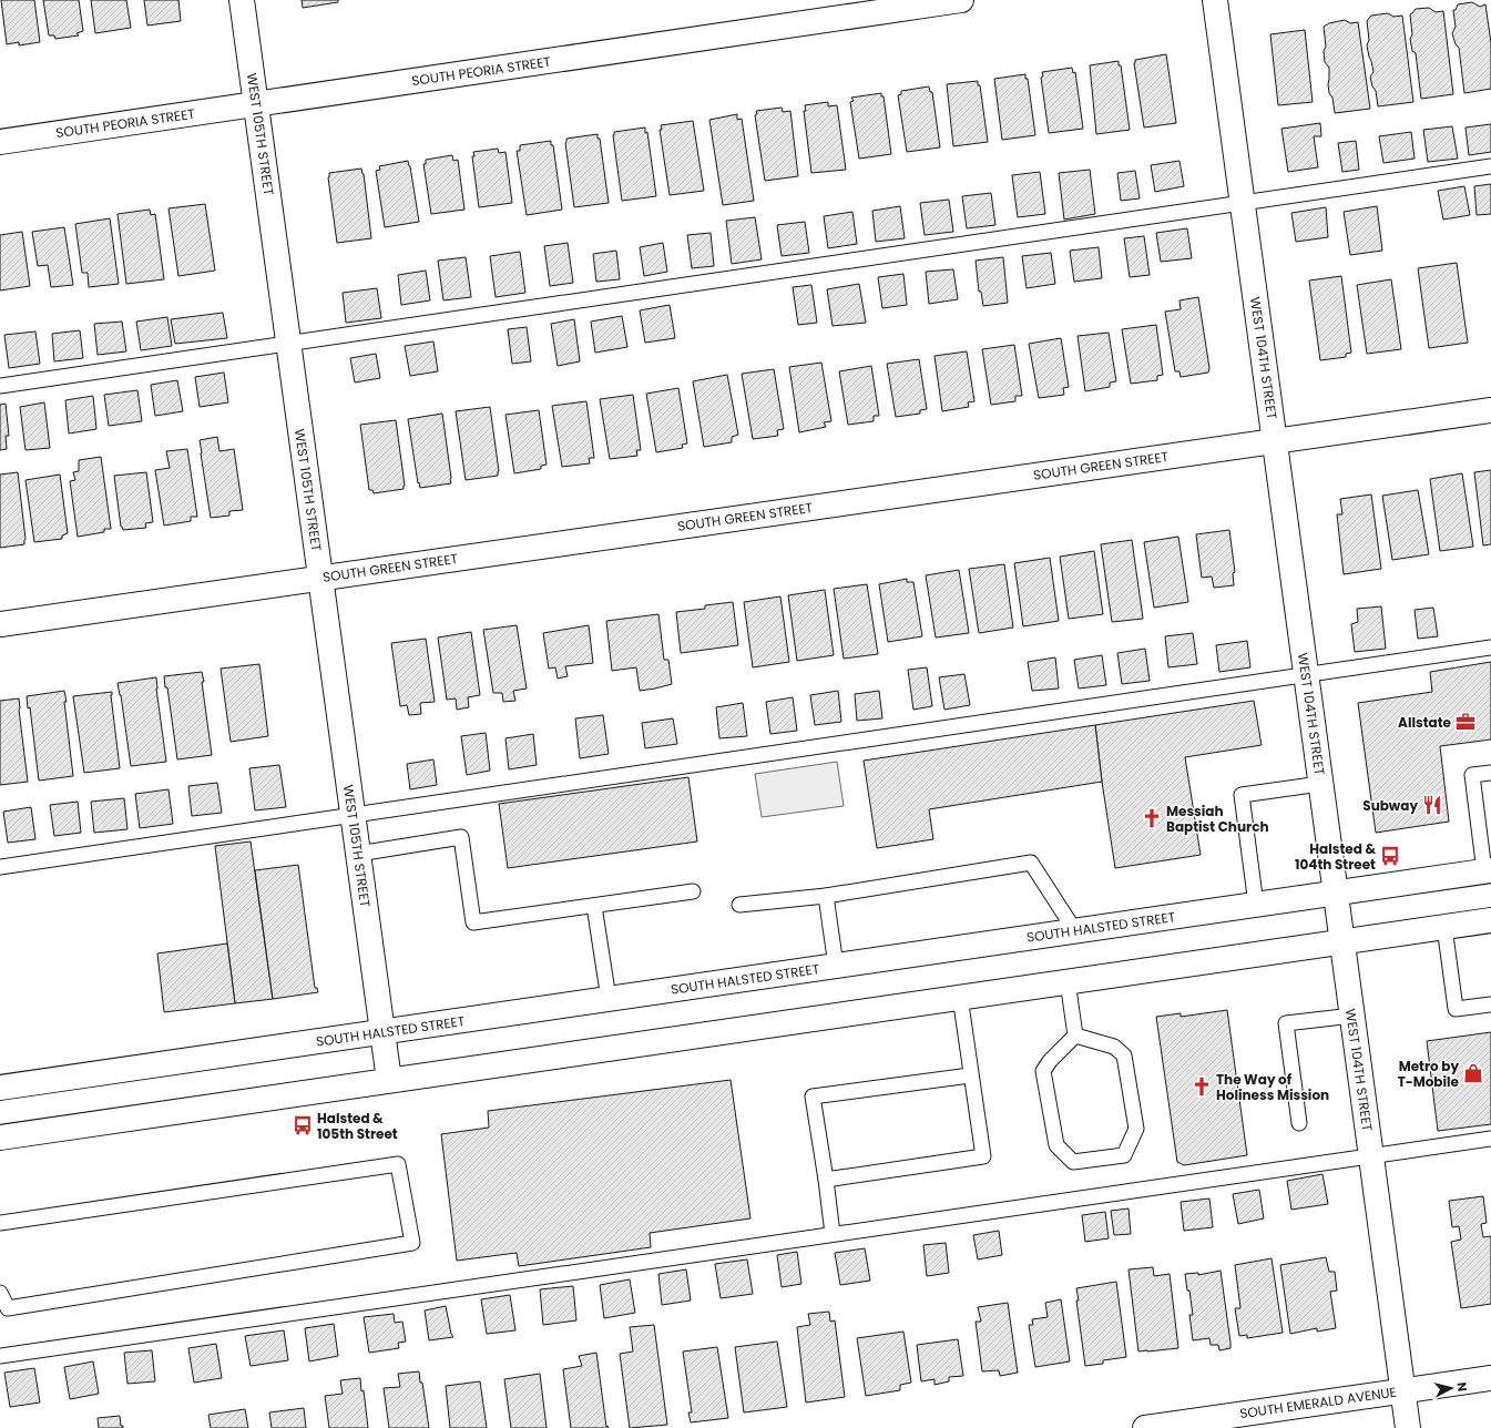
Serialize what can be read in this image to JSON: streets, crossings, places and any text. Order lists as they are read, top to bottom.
{
  "streets": {
    "street": [
      "SOUTH PEORIA STREET",
      "WEST 105TH STREET",
      "WEST 104TH STREET",
      "SOUTH GREEN STREET",
      "SOUTH HALSTED STREET",
      "SOUTH EMERALD AVENUE"
    ]
  },
  "crossings": [
    ["SOUTH PEORIA STREET", "WEST 105TH STREET"],
    ["WEST 105TH STREET", "SOUTH GREEN STREET"],
    ["WEST 105TH STREET", "SOUTH HALSTED STREET"],
    ["WEST 104TH STREET", "SOUTH GREEN STREET"],
    ["WEST 104TH STREET", "SOUTH HALSTED STREET"],
    ["WEST 104TH STREET", "SOUTH EMERALD AVENUE"]
  ],
  "places": {
    "office": ["Allstate"],
    "restaurant": ["Subway"],
    "church": ["Messiah Baptist Church", "The Way of Holiness Mission"],
    "bus stop": ["Halsted & 104th Street", "Halsted & 105th Street"],
    "shop": ["Metro by T-Mobile"]
  },
  "north": "right"
}
